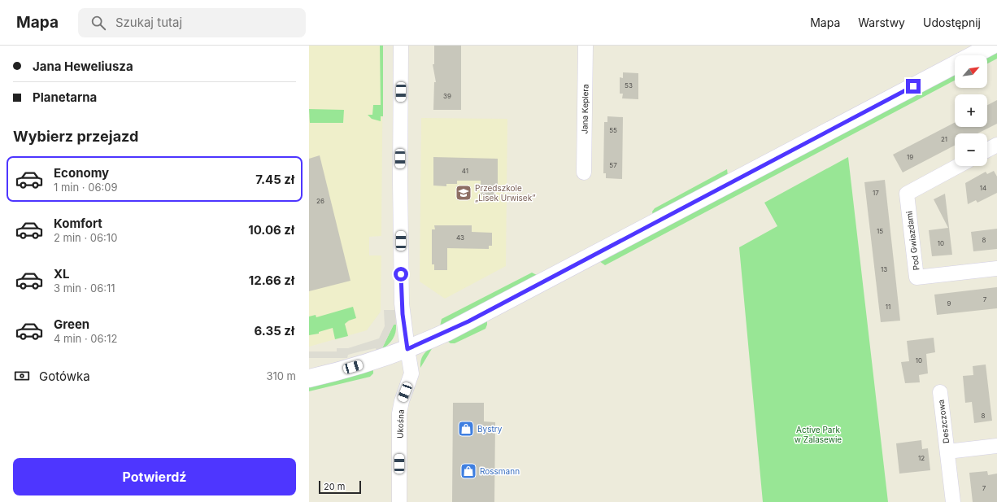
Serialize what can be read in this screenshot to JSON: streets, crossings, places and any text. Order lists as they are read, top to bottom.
{
  "streets": {
    "street": [
      "Jana Keplera",
      "Pod Gwiazdami",
      "Deszczowa",
      "Ukośna"
    ]
  },
  "parks": ["Active Park w Zalasewie"],
  "places": {
    "school or university": ["Przedszkole „Lisek Urwisek”"],
    "shop": ["Bystry", "Rossmann"]
  },
  "house_numbers": [
    "53",
    "39",
    "55",
    "21",
    "19",
    "57",
    "41",
    "14",
    "17",
    "26",
    "15",
    "43",
    "8",
    "10",
    "13",
    "7",
    "9",
    "11",
    "10",
    "8",
    "12",
    "7"
  ],
  "scale_bar": "20 m",
  "north": "top right",
  "page": {
    "header": "Mapa",
    "search": "Szukaj tutaj",
    "nav": ["Mapa", "Warstwy", "Udostępnij"],
    "banner": ["Jana Heweliusza", "Planetarna"],
    "map_buttons": ["+", "−"],
    "heading": "Wybierz przejazd",
    "list": [
      {
        "name": "Economy",
        "note": "1 min · 06:09",
        "value": "7.45 zł"
      },
      {
        "name": "Komfort",
        "note": "2 min · 06:10",
        "value": "10.06 zł"
      },
      {
        "name": "XL",
        "note": "3 min · 06:11",
        "value": "12.66 zł"
      },
      {
        "name": "Green",
        "note": "4 min · 06:12",
        "value": "6.35 zł"
      }
    ],
    "pay": ["Gotówka", "310 m"],
    "buttons": "Potwierdź",
    "scale": "20 m"
  }
}
